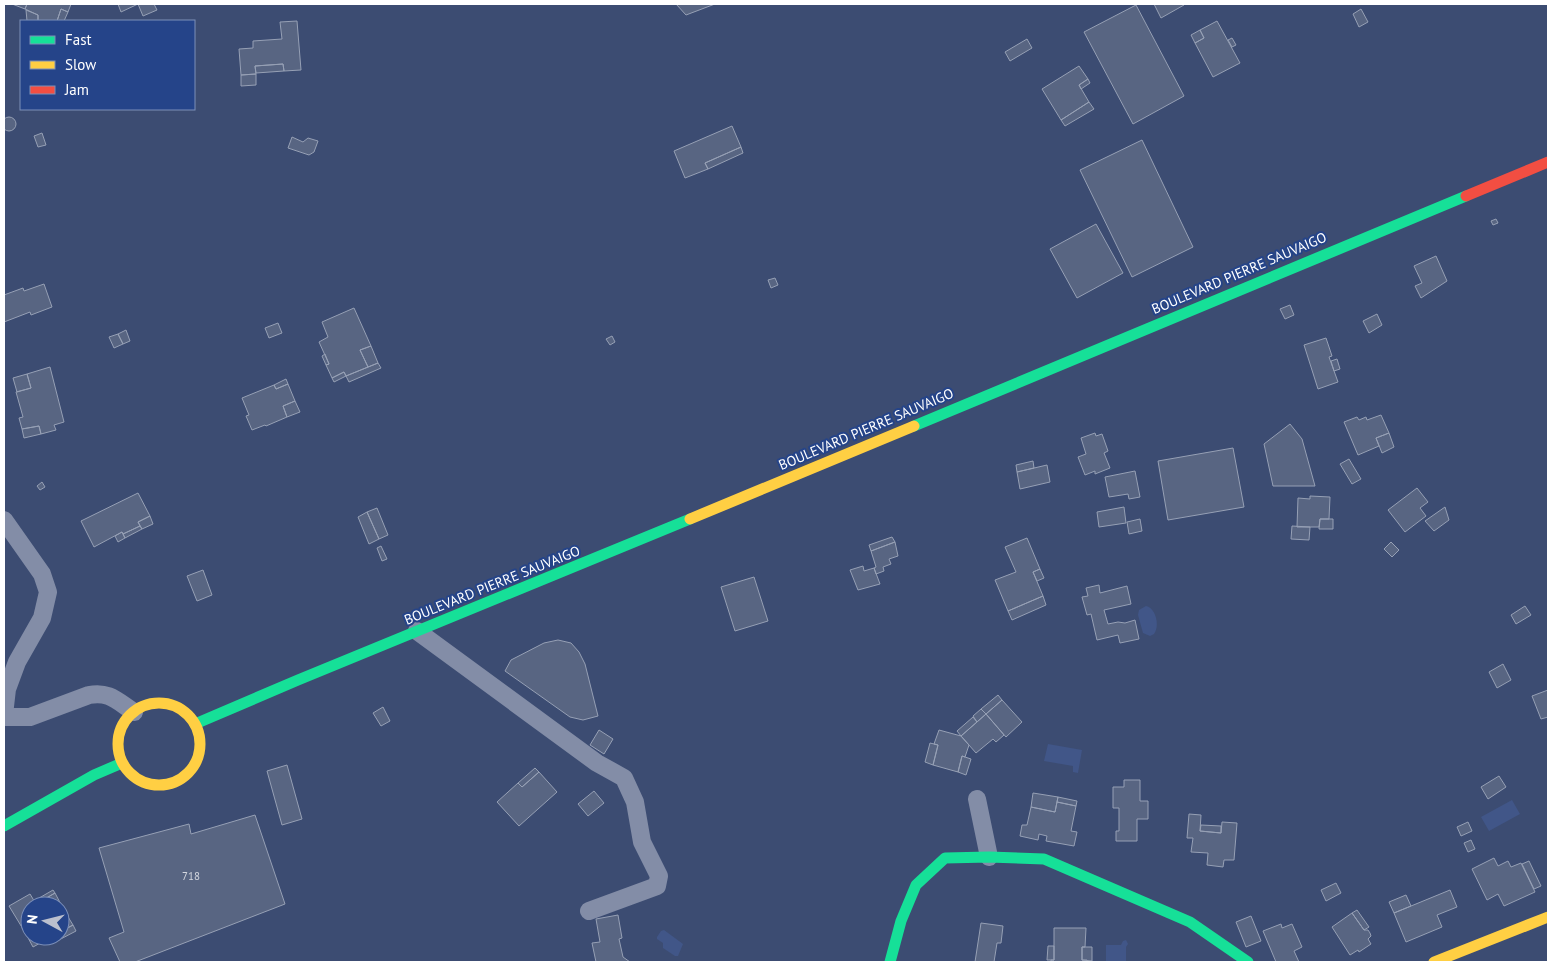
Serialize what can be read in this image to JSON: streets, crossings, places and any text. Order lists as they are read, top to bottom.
{
  "streets": {
    "main road": ["BOULEVARD PIERRE SAUVAIGO"]
  },
  "house_numbers": ["718"],
  "legend": ["Fast", "Slow", "Jam"],
  "north": "left"
}
